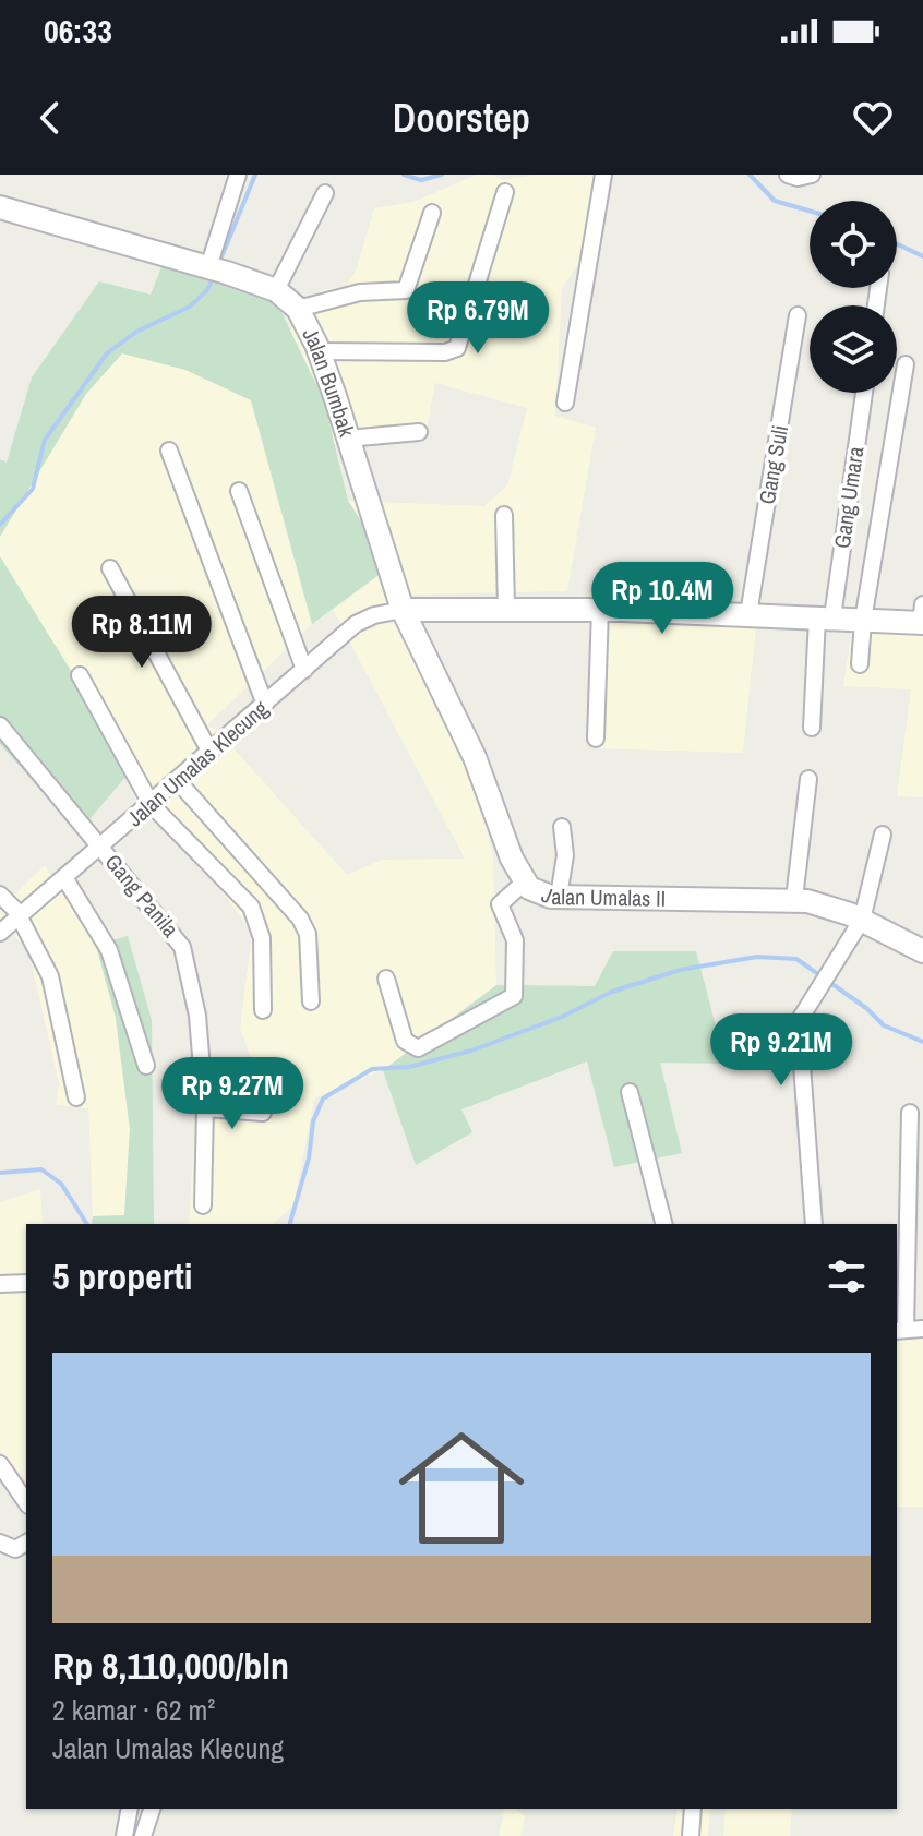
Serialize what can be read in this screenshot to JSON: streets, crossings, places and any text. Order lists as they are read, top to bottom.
{
  "streets": {
    "street": [
      "Jalan Bumbak",
      "Gang Suli",
      "Gang Umara",
      "Jalan Umalas Klecung",
      "Jalan Umalas II",
      "Gang Panila"
    ]
  },
  "crossings": [
    ["Jalan Bumbak", "Jalan Umalas Klecung"],
    ["Jalan Bumbak", "Jalan Umalas II"],
    ["Jalan Umalas Klecung", "Jalan Umalas II"],
    ["Jalan Umalas Klecung", "Gang Panila"]
  ],
  "page": {
    "status": "06:33",
    "header": "Doorstep",
    "price": [
      "Rp 6.79M",
      "Rp 10.4M",
      "Rp 8.11M",
      "Rp 9.21M",
      "Rp 9.27M"
    ],
    "heading": "5 properti",
    "list": [
      {
        "name": "Rp 8,110,000/bln",
        "note": "2 kamar · 62 m² · Jalan Umalas Klecung"
      }
    ]
  }
}
